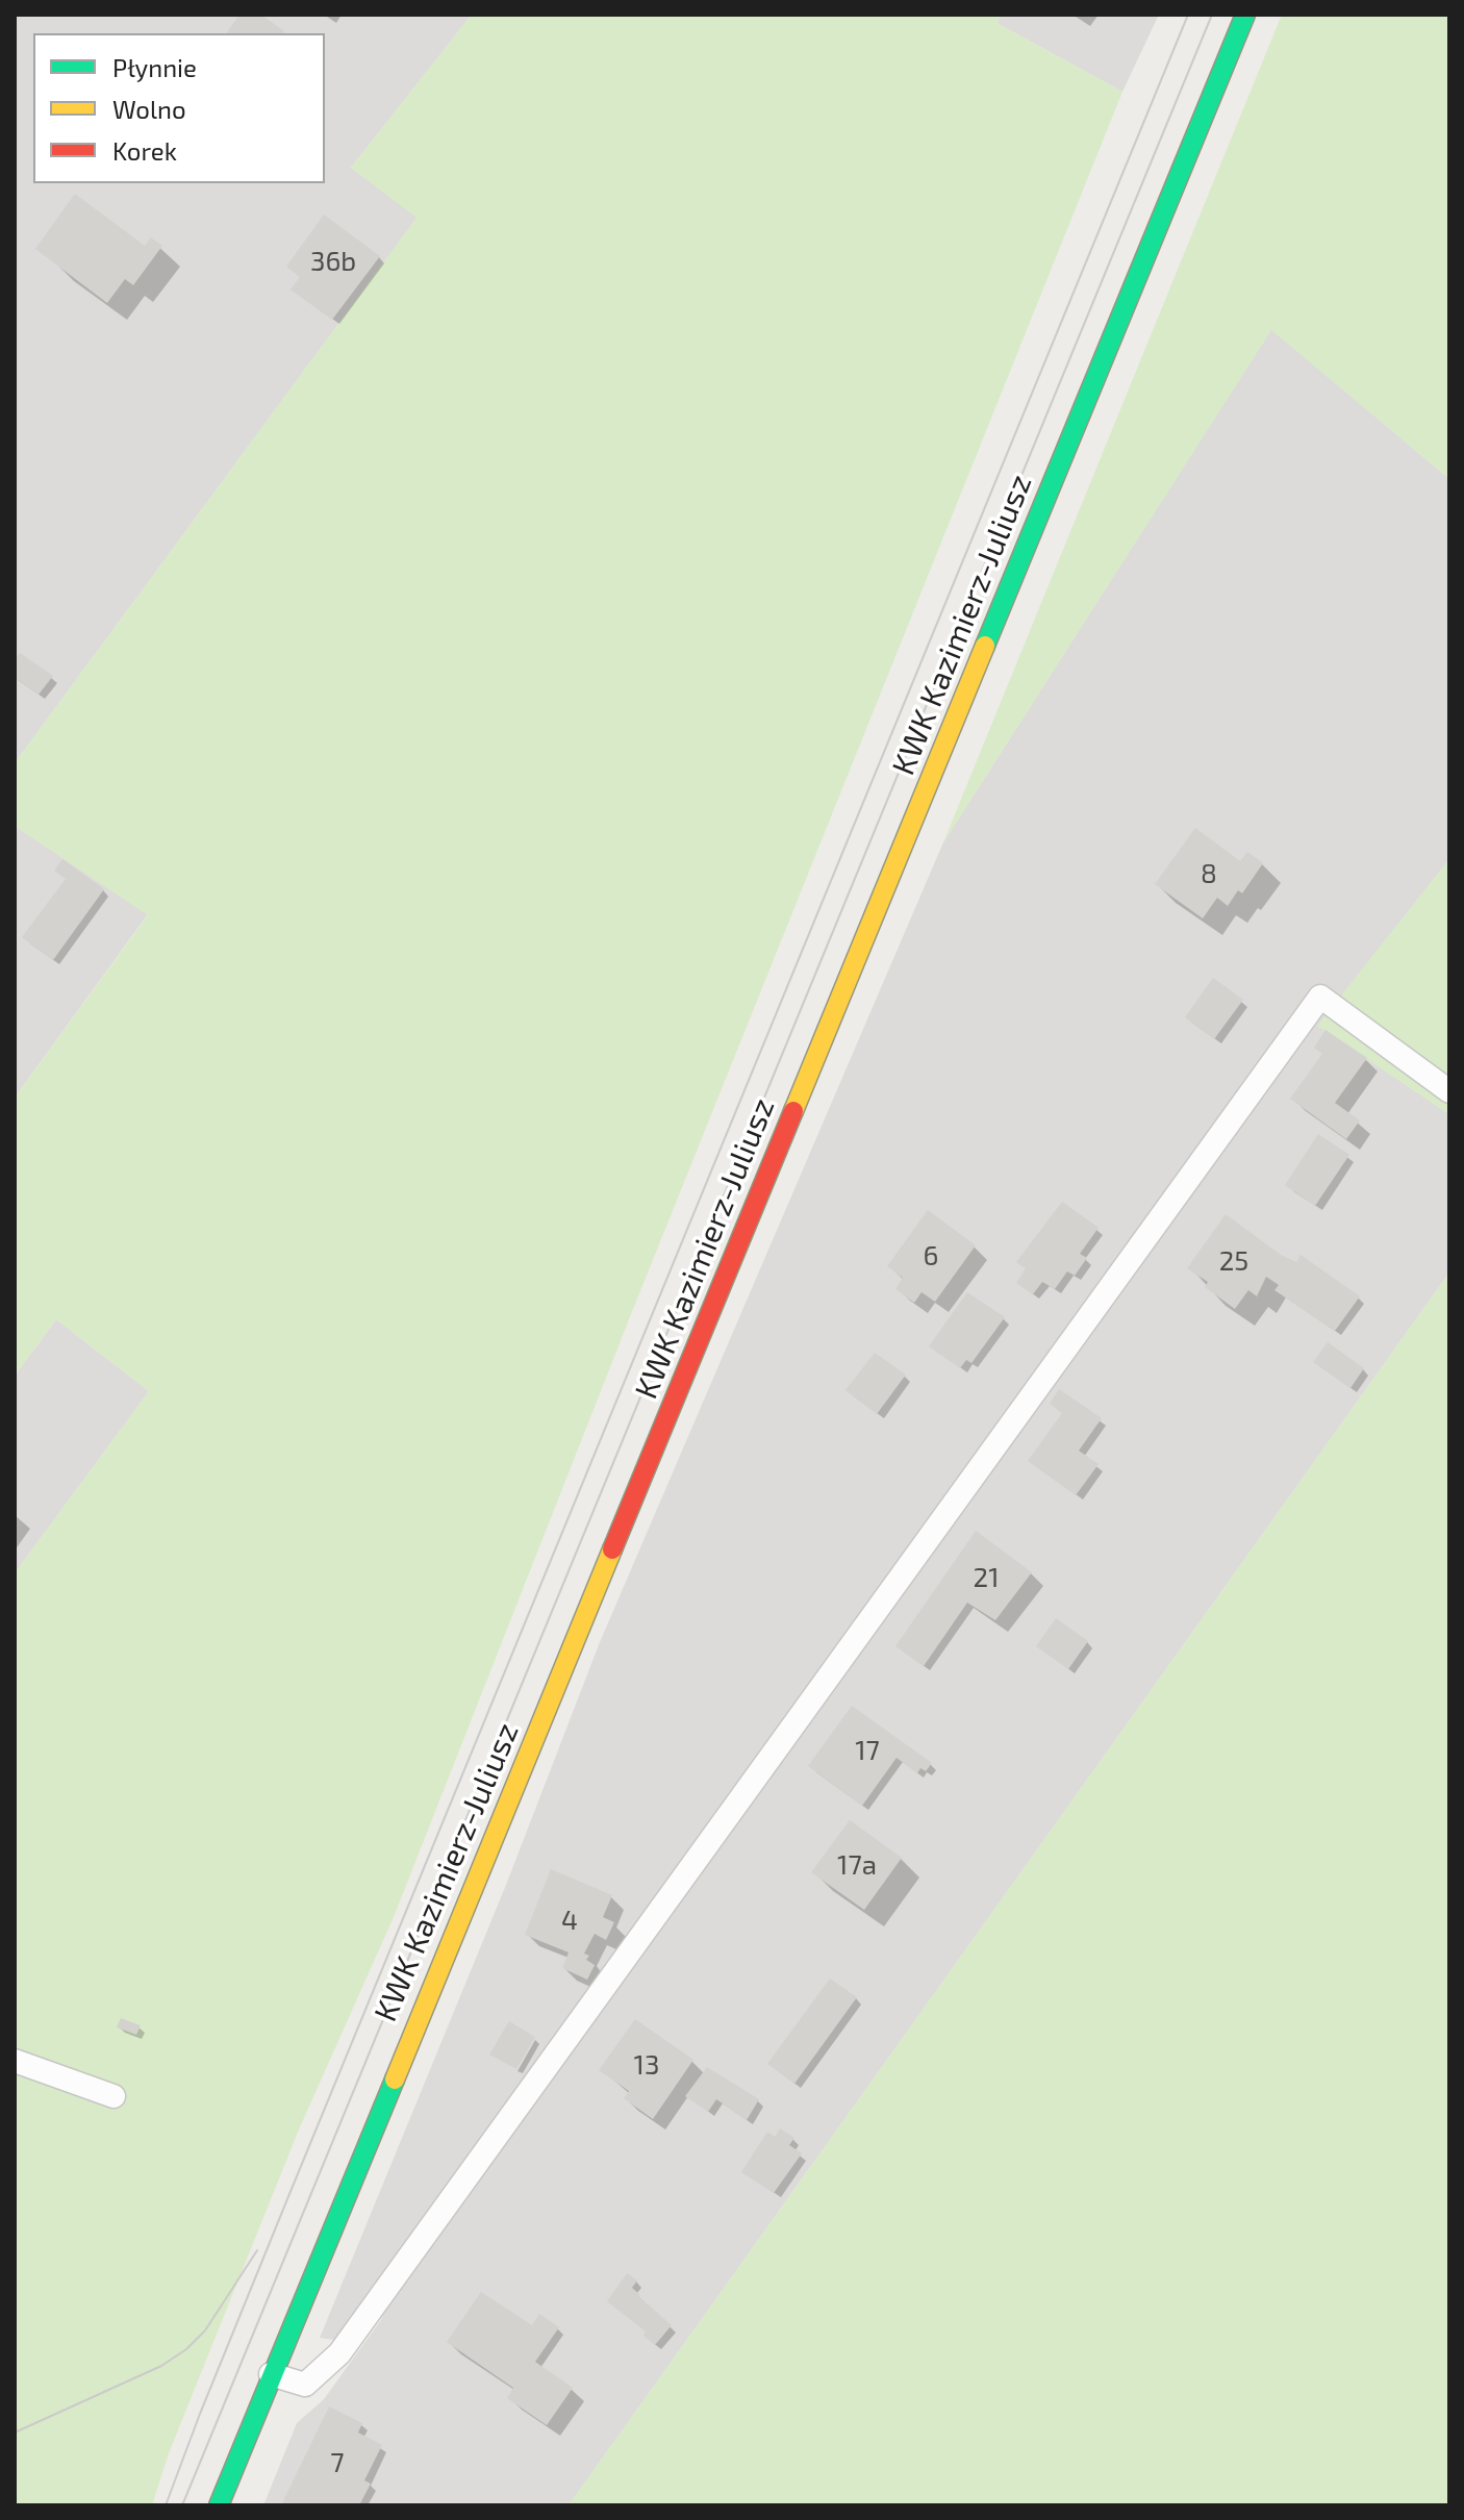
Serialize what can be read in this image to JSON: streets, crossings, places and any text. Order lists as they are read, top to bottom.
{
  "streets": {
    "street": ["KWK Kazimierz-Juliusz"]
  },
  "house_numbers": [
    "36b",
    "8",
    "6",
    "25",
    "21",
    "17",
    "17a",
    "4",
    "13",
    "7"
  ],
  "legend": ["Płynnie", "Wolno", "Korek"]
}
